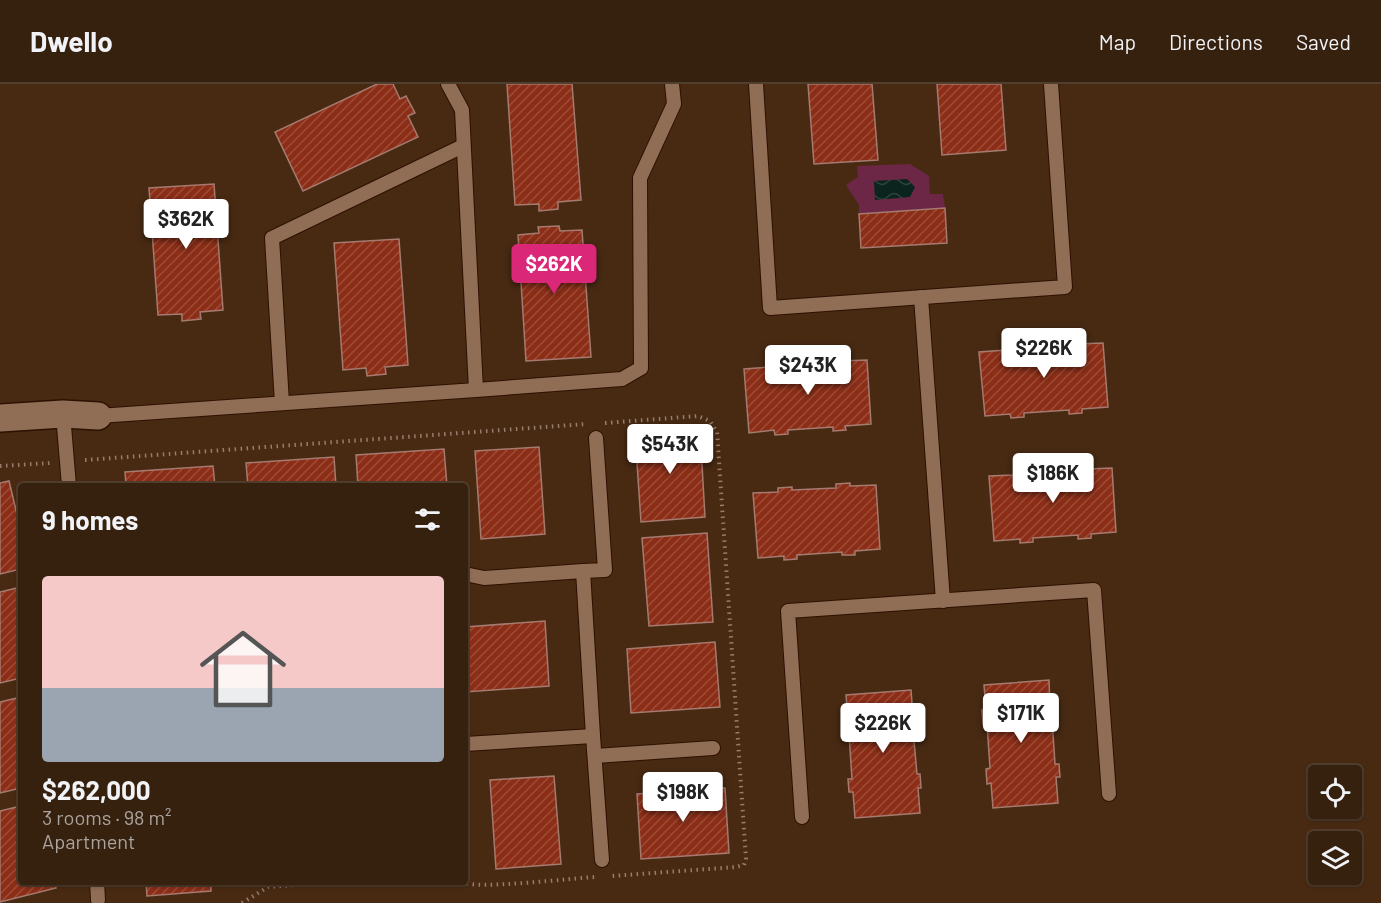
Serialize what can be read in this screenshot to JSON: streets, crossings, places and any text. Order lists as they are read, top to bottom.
{
  "page": {
    "header": "Dwello",
    "nav": ["Map", "Directions", "Saved"],
    "price": [
      "$362K",
      "$262K",
      "$226K",
      "$243K",
      "$543K",
      "$186K",
      "$171K",
      "$226K",
      "$198K"
    ],
    "heading": "9 homes",
    "list": [
      {
        "name": "$262,000",
        "note": "3 rooms · 98 m² · Apartment"
      }
    ]
  }
}
